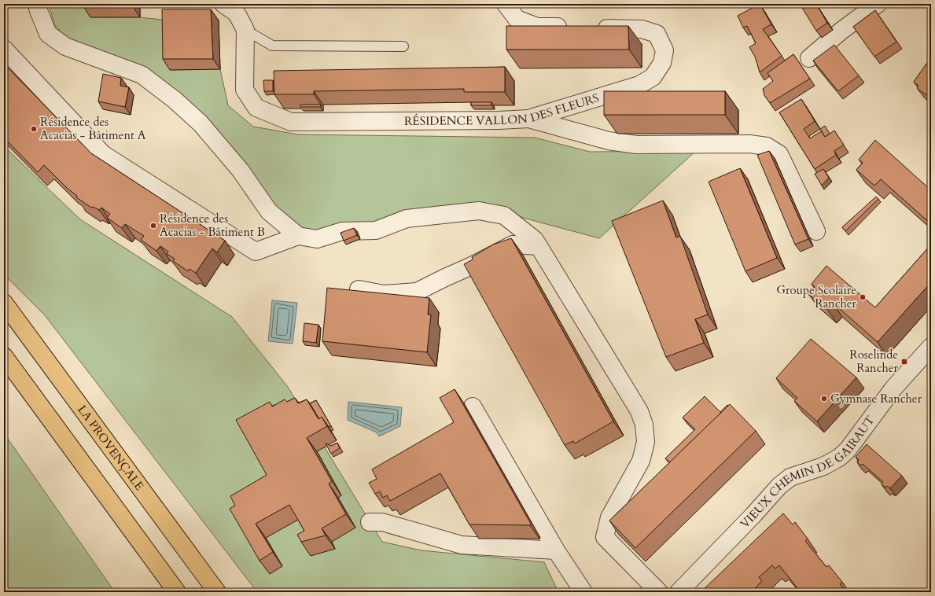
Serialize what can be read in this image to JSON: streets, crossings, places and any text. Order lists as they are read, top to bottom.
{
  "streets": {
    "highway": ["LA PROVENÇALE"],
    "street": ["RÉSIDENCE VALLON DES FLEURS", "VIEUX CHEMIN DE GAIRAUT"]
  },
  "places": {
    "other": [
      "Résidence des Acacias - Bâtiment A",
      "Résidence des Acacias - Bâtiment B",
      "Groupe Scolaire Rancher",
      "Gymnase Rancher"
    ],
    "transit": ["Roselinde Rancher"]
  }
}
